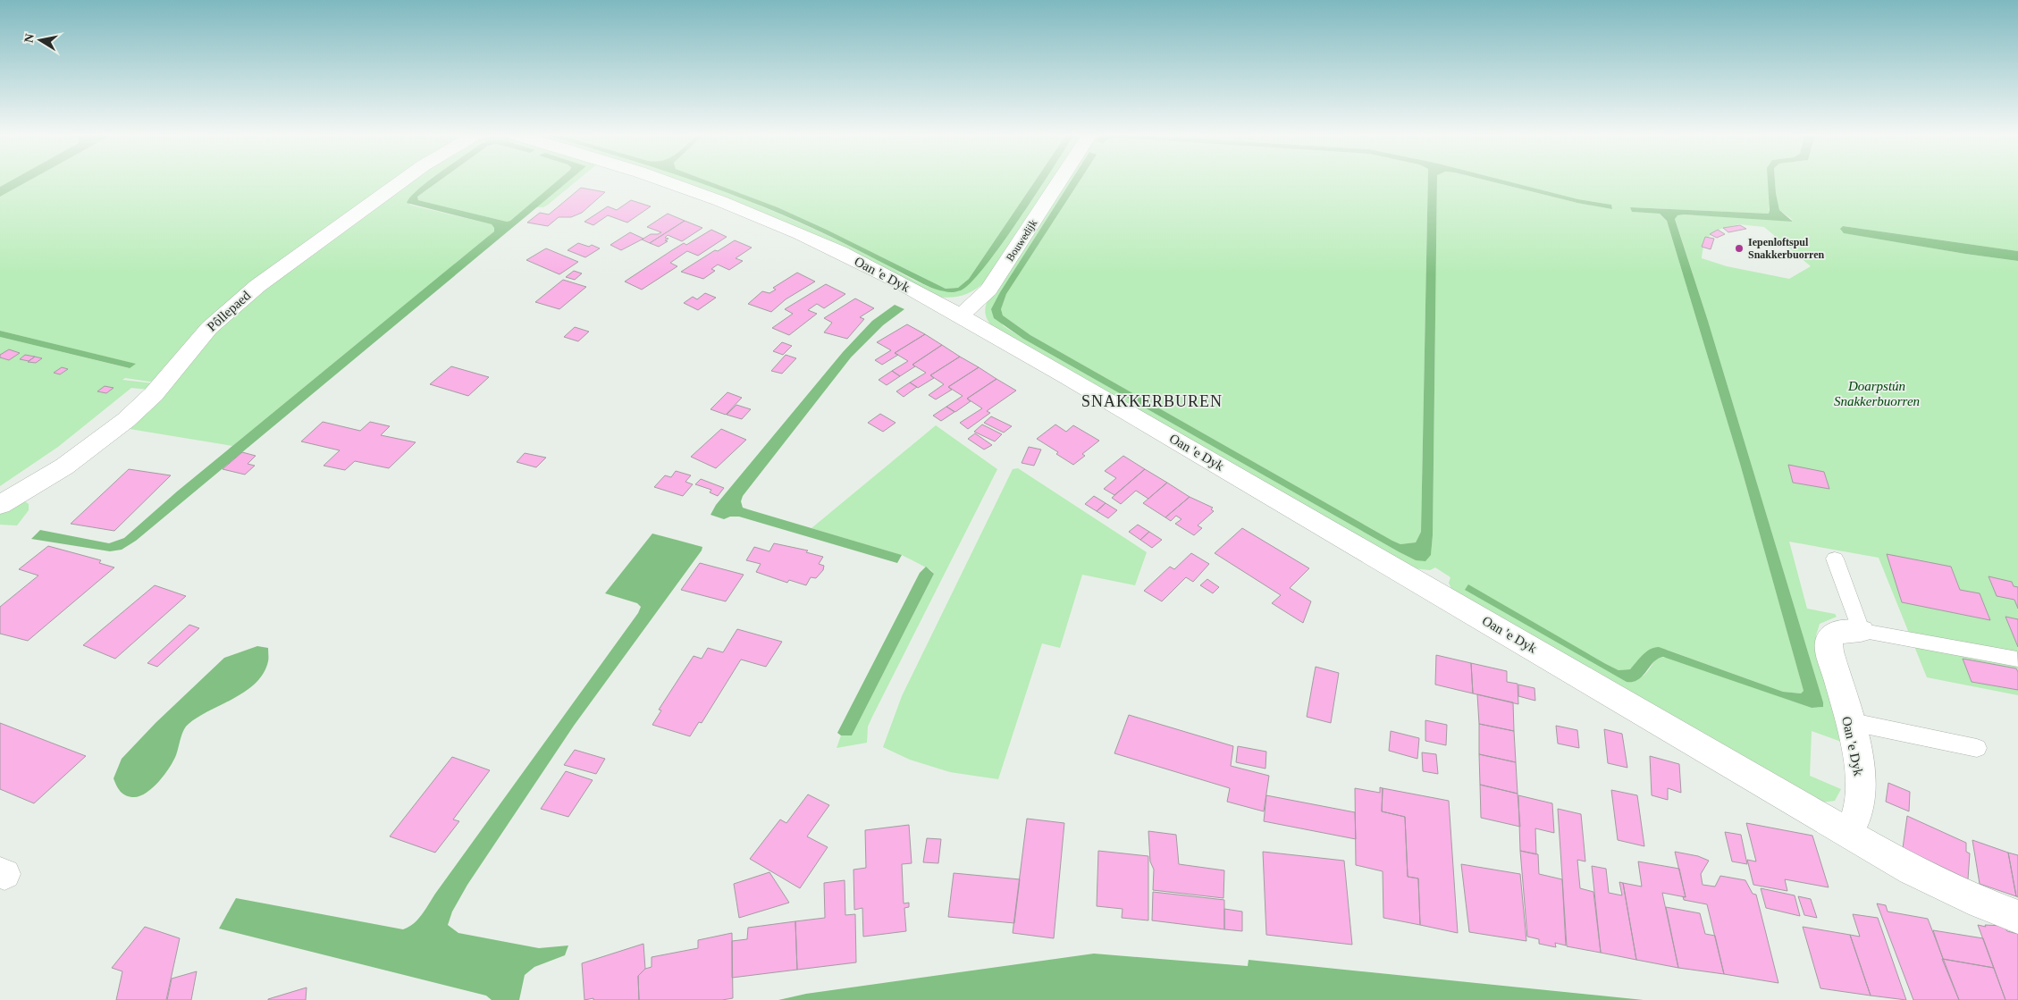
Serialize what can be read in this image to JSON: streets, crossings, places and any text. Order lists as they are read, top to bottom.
{
  "streets": {
    "street": ["Bouwedijk", "Oan 'e Dyk", "Pôllepaed"]
  },
  "crossings": [
    ["Bouwedijk", "Oan 'e Dyk"]
  ],
  "districts": ["SNAKKERBUREN"],
  "parks": ["Doarpstún Snakkerbuorren"],
  "places": ["Iepenloftspul Snakkerbuorren"],
  "north": "left"
}
